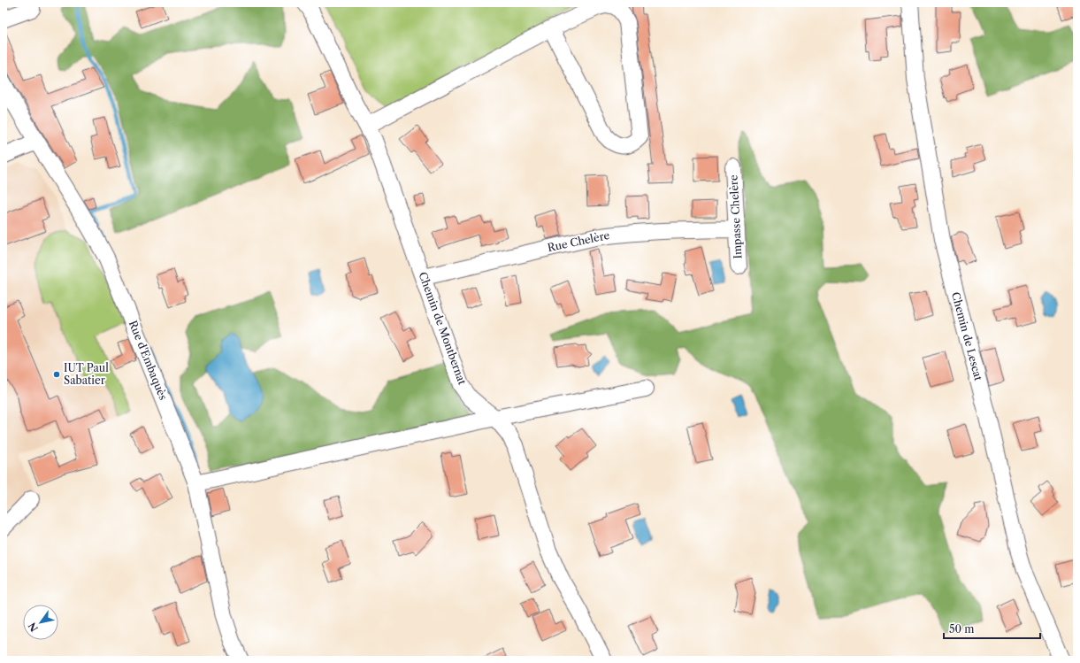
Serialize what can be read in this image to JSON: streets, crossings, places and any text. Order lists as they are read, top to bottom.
{
  "streets": {
    "street": [
      "Impasse Chelère",
      "Rue Chelère",
      "Chemin de Montbernat",
      "Chemin de Lescat",
      "Rue d'Embaquès"
    ]
  },
  "crossings": [
    ["Impasse Chelère", "Rue Chelère"],
    ["Rue Chelère", "Chemin de Montbernat"]
  ],
  "places": ["IUT Paul Sabatier"],
  "scale_bar": "50 m",
  "north": "bottom left"
}
